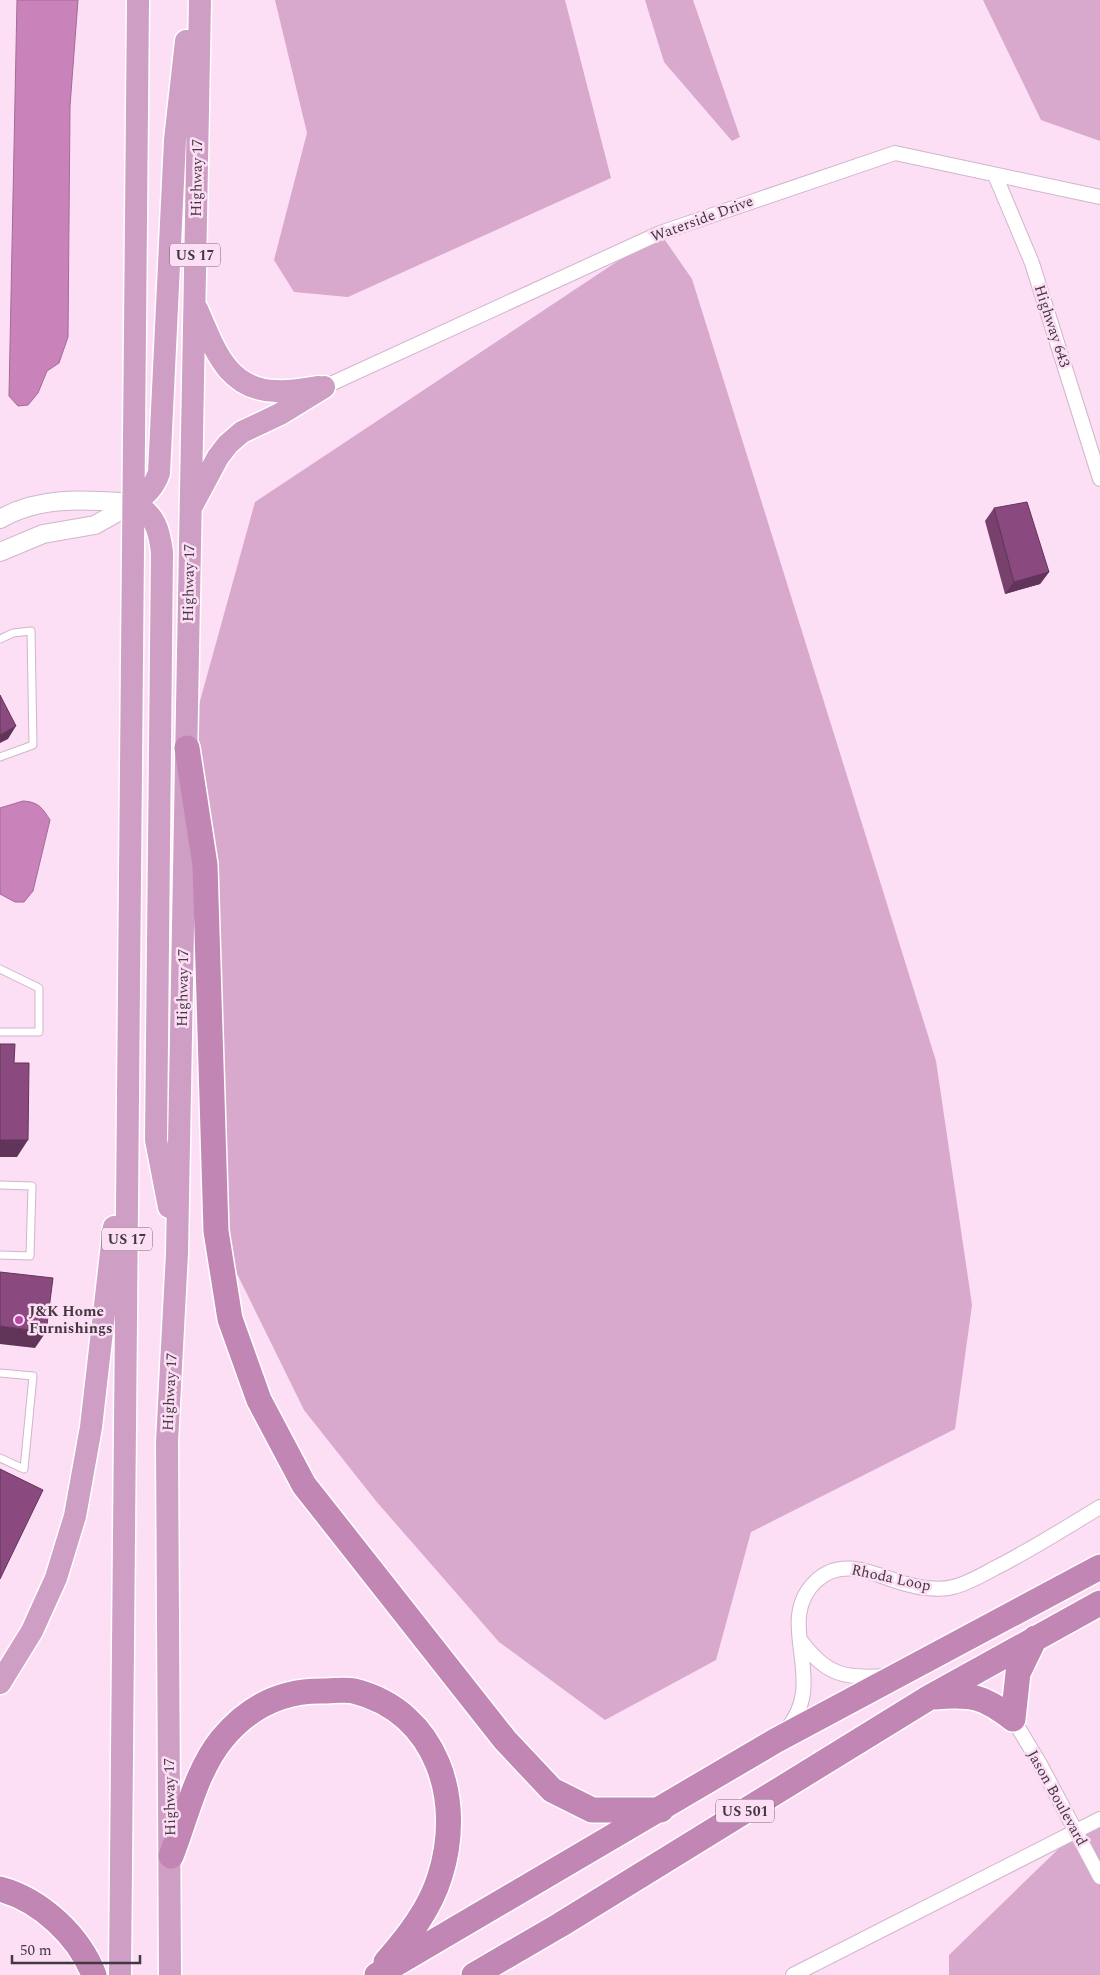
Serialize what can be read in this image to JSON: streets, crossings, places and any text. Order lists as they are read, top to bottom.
{
  "streets": {
    "highway": ["Highway 17", "US 17", "US 501"],
    "street": [
      "Waterside Drive",
      "Highway 643",
      "Rhoda Loop",
      "Jason Boulevard"
    ]
  },
  "crossings": [
    ["Waterside Drive", "Highway 643"],
    ["Rhoda Loop", "US 501"]
  ],
  "places": ["J&K Home Furnishings"],
  "scale_bar": "50 m"
}
